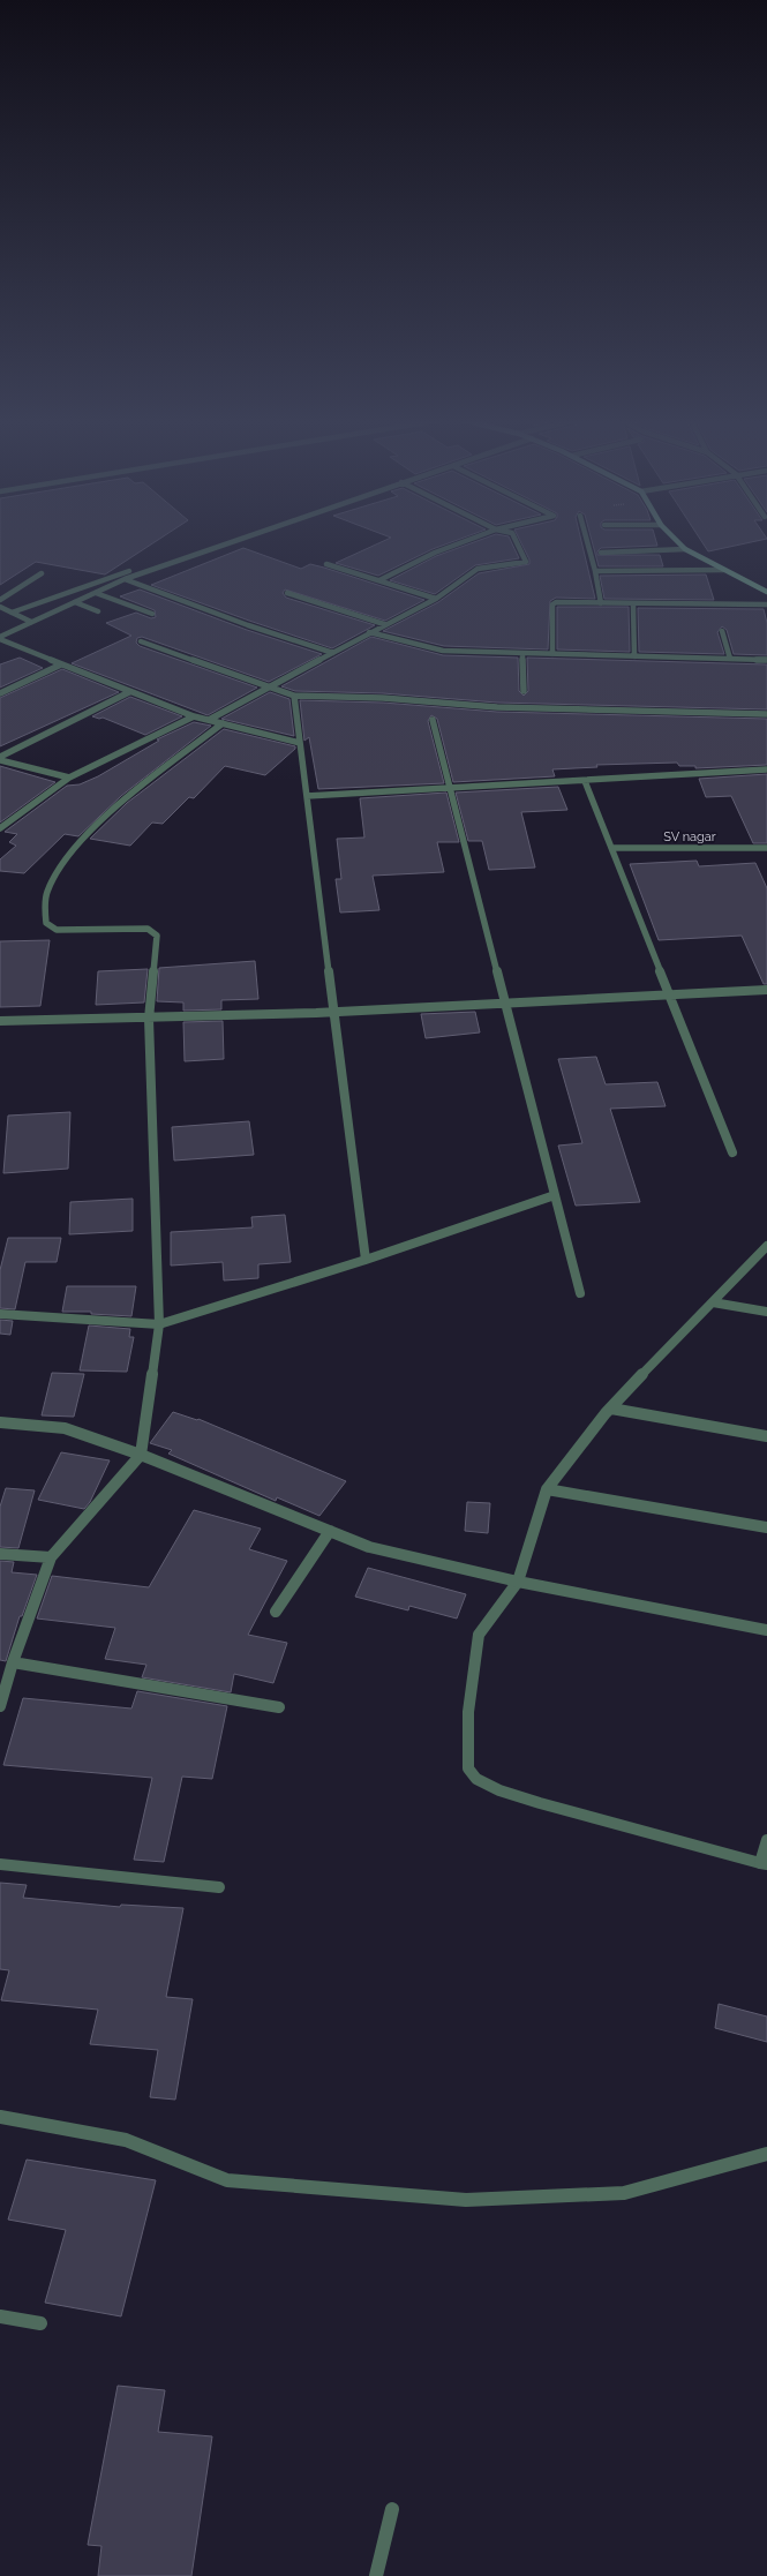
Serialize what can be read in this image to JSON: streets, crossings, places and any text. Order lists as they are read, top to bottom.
{
  "streets": {
    "street": ["SV nagar"]
  }
}
